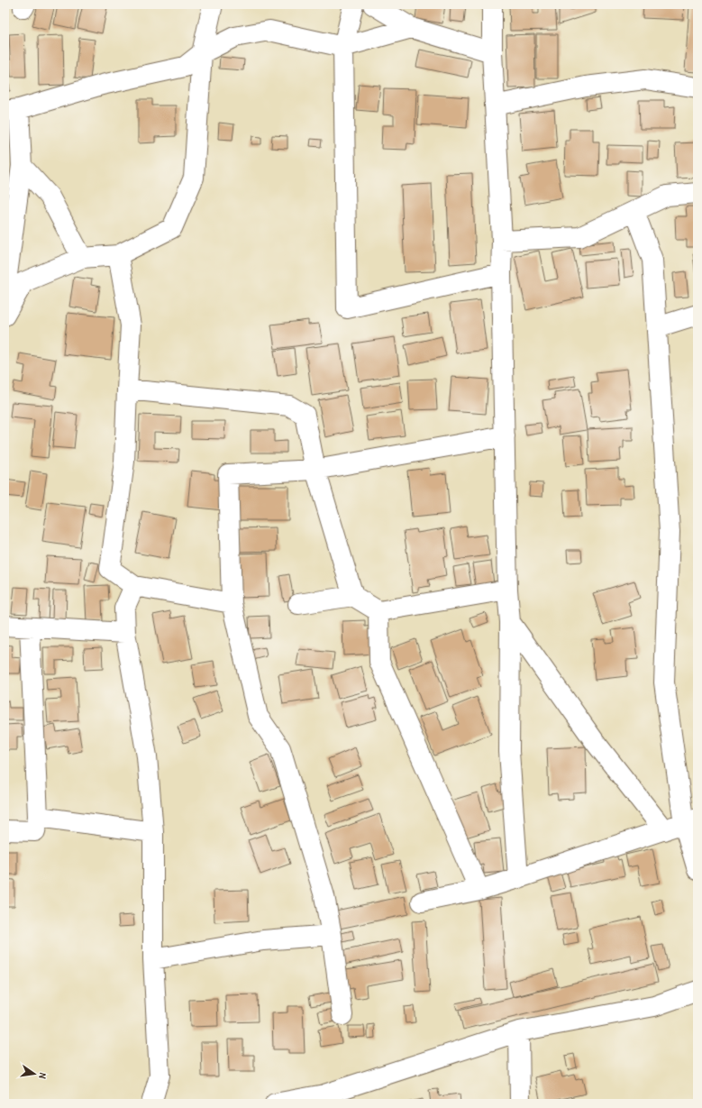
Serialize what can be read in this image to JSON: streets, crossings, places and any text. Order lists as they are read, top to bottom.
{
  "north": "right"
}
